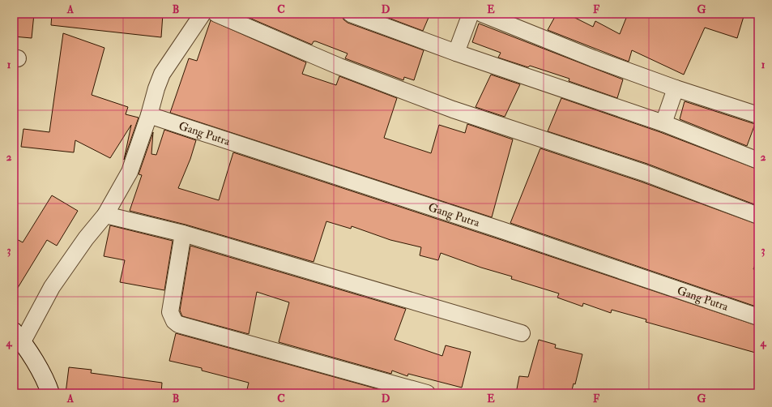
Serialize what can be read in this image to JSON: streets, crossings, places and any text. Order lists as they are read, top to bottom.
{
  "streets": {
    "street": ["Gang Putra"]
  },
  "grid": {
    "columns": [
      "A",
      "B",
      "C",
      "D",
      "E",
      "F",
      "G"
    ],
    "rows": [
      "1",
      "2",
      "3",
      "4"
    ]
  }
}
